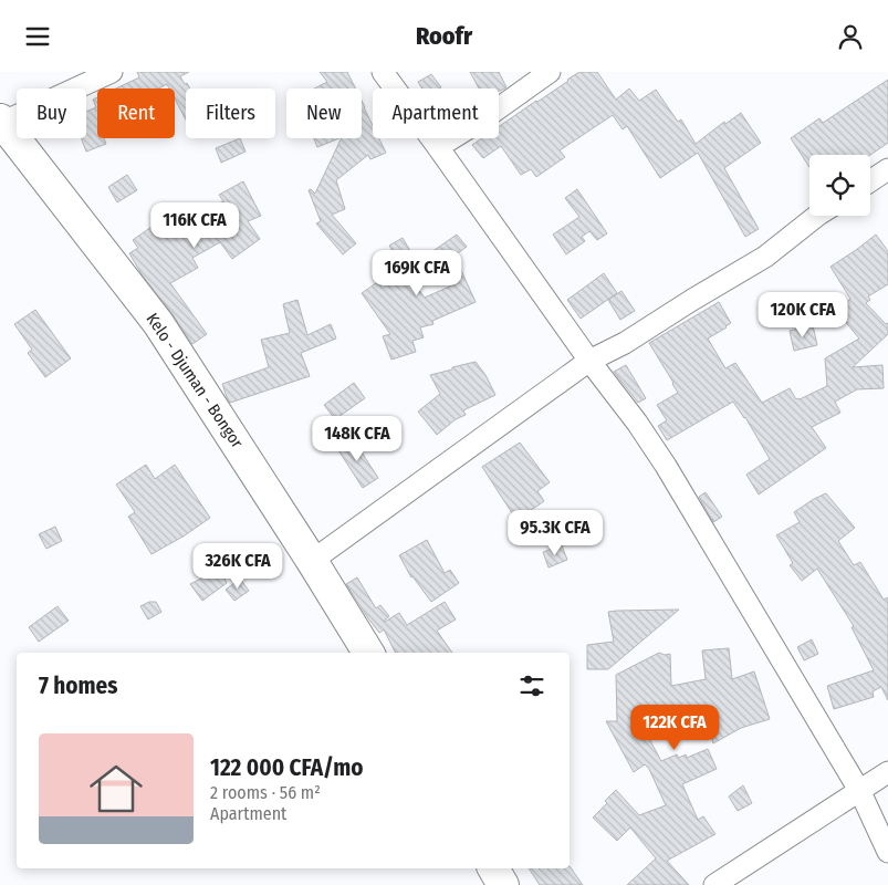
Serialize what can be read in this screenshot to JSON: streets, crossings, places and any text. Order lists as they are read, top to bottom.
{
  "streets": {
    "highway": ["Kelo - Djuman - Bongor"]
  },
  "page": {
    "header": "Roofr",
    "chip": [
      "Buy",
      "Rent",
      "Filters",
      "New",
      "Apartment"
    ],
    "price": [
      "116K CFA",
      "169K CFA",
      "120K CFA",
      "148K CFA",
      "95.3K CFA",
      "326K CFA",
      "122K CFA"
    ],
    "heading": "7 homes",
    "list": [
      {
        "name": "122 000 CFA/mo",
        "note": "2 rooms · 56 m² · Apartment"
      }
    ]
  }
}
